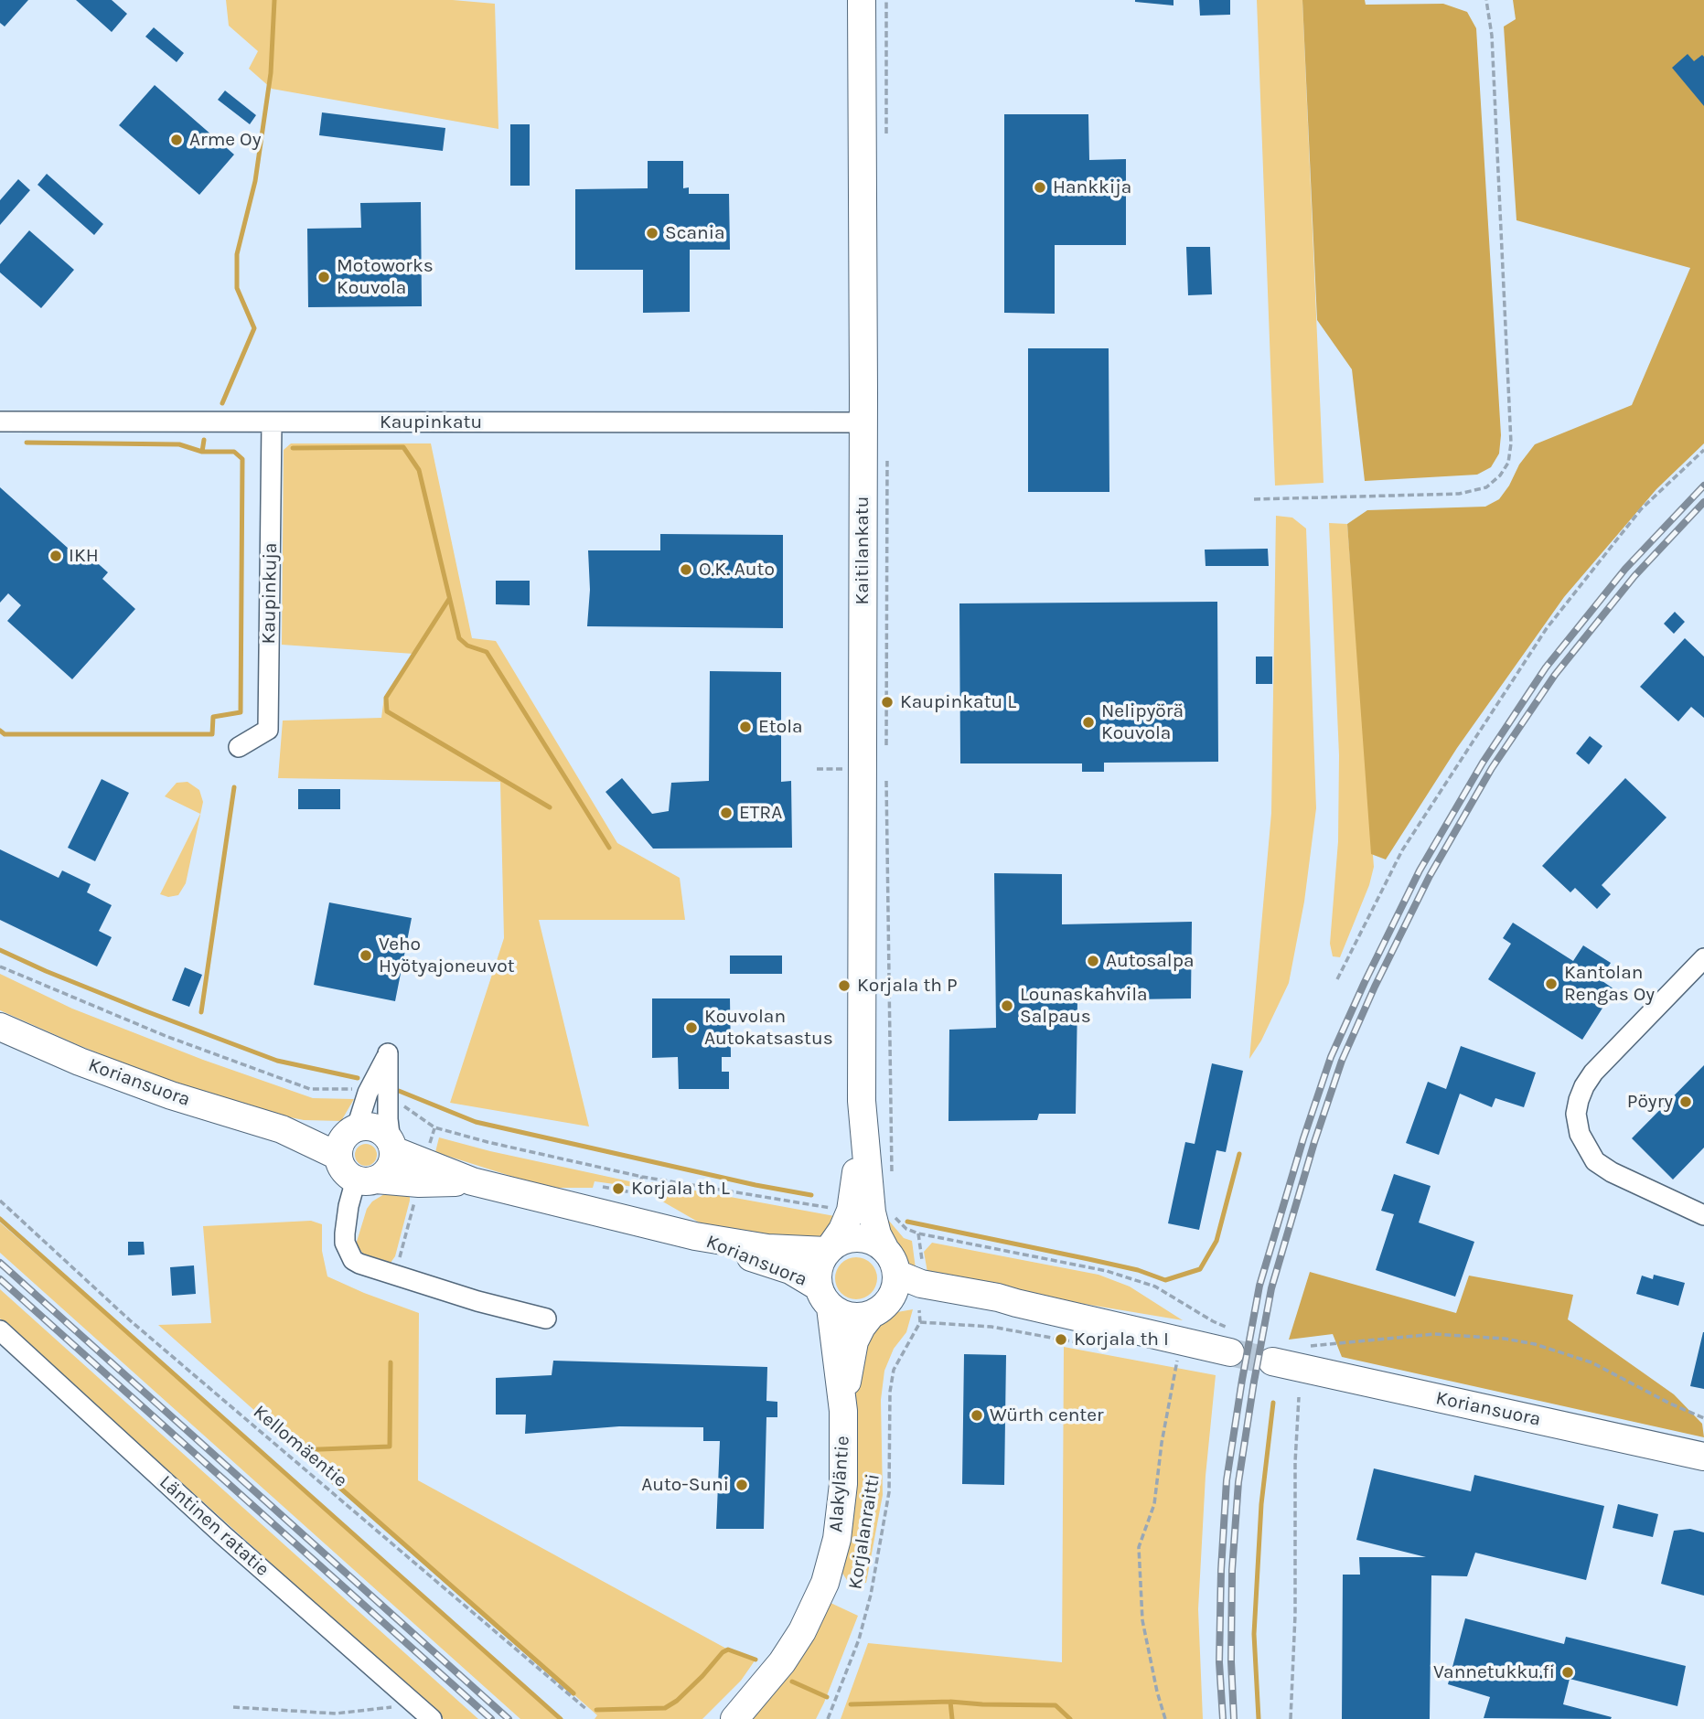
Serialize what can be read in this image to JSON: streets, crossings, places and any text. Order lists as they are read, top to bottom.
{
  "streets": {
    "main road": ["Kaitilankatu", "Koriansuora", "Alakyläntie"],
    "street": ["Kaupinkatu", "Kaupinkuja", "Läntinen ratatie"],
    "path": ["Kellomäentie", "Korjalanraitti"]
  },
  "crossings": [
    ["Kaupinkatu", "Kaitilankatu"],
    ["Kaupinkatu", "Kaupinkuja"],
    ["Kaitilankatu", "Koriansuora"],
    ["Kaitilankatu", "Alakyläntie"],
    ["Koriansuora", "Alakyläntie"]
  ],
  "places": [
    "Arme Oy",
    "Hankkija",
    "Scania",
    "Motoworks Kouvola",
    "IKH",
    "O.K. Auto",
    "Kaupinkatu L",
    "Nelipyörä Kouvola",
    "Etola",
    "ETRA",
    "Veho Hyötyajoneuvot",
    "Autosalpa",
    "Kantolan Rengas Oy",
    "Korjala th P",
    "Lounaskahvila Salpaus",
    "Kouvolan Autokatsastus",
    "Pöyry",
    "Korjala th L",
    "Korjala th I",
    "Würth center",
    "Auto-Suni",
    "Vannetukku.fi"
  ]
}
